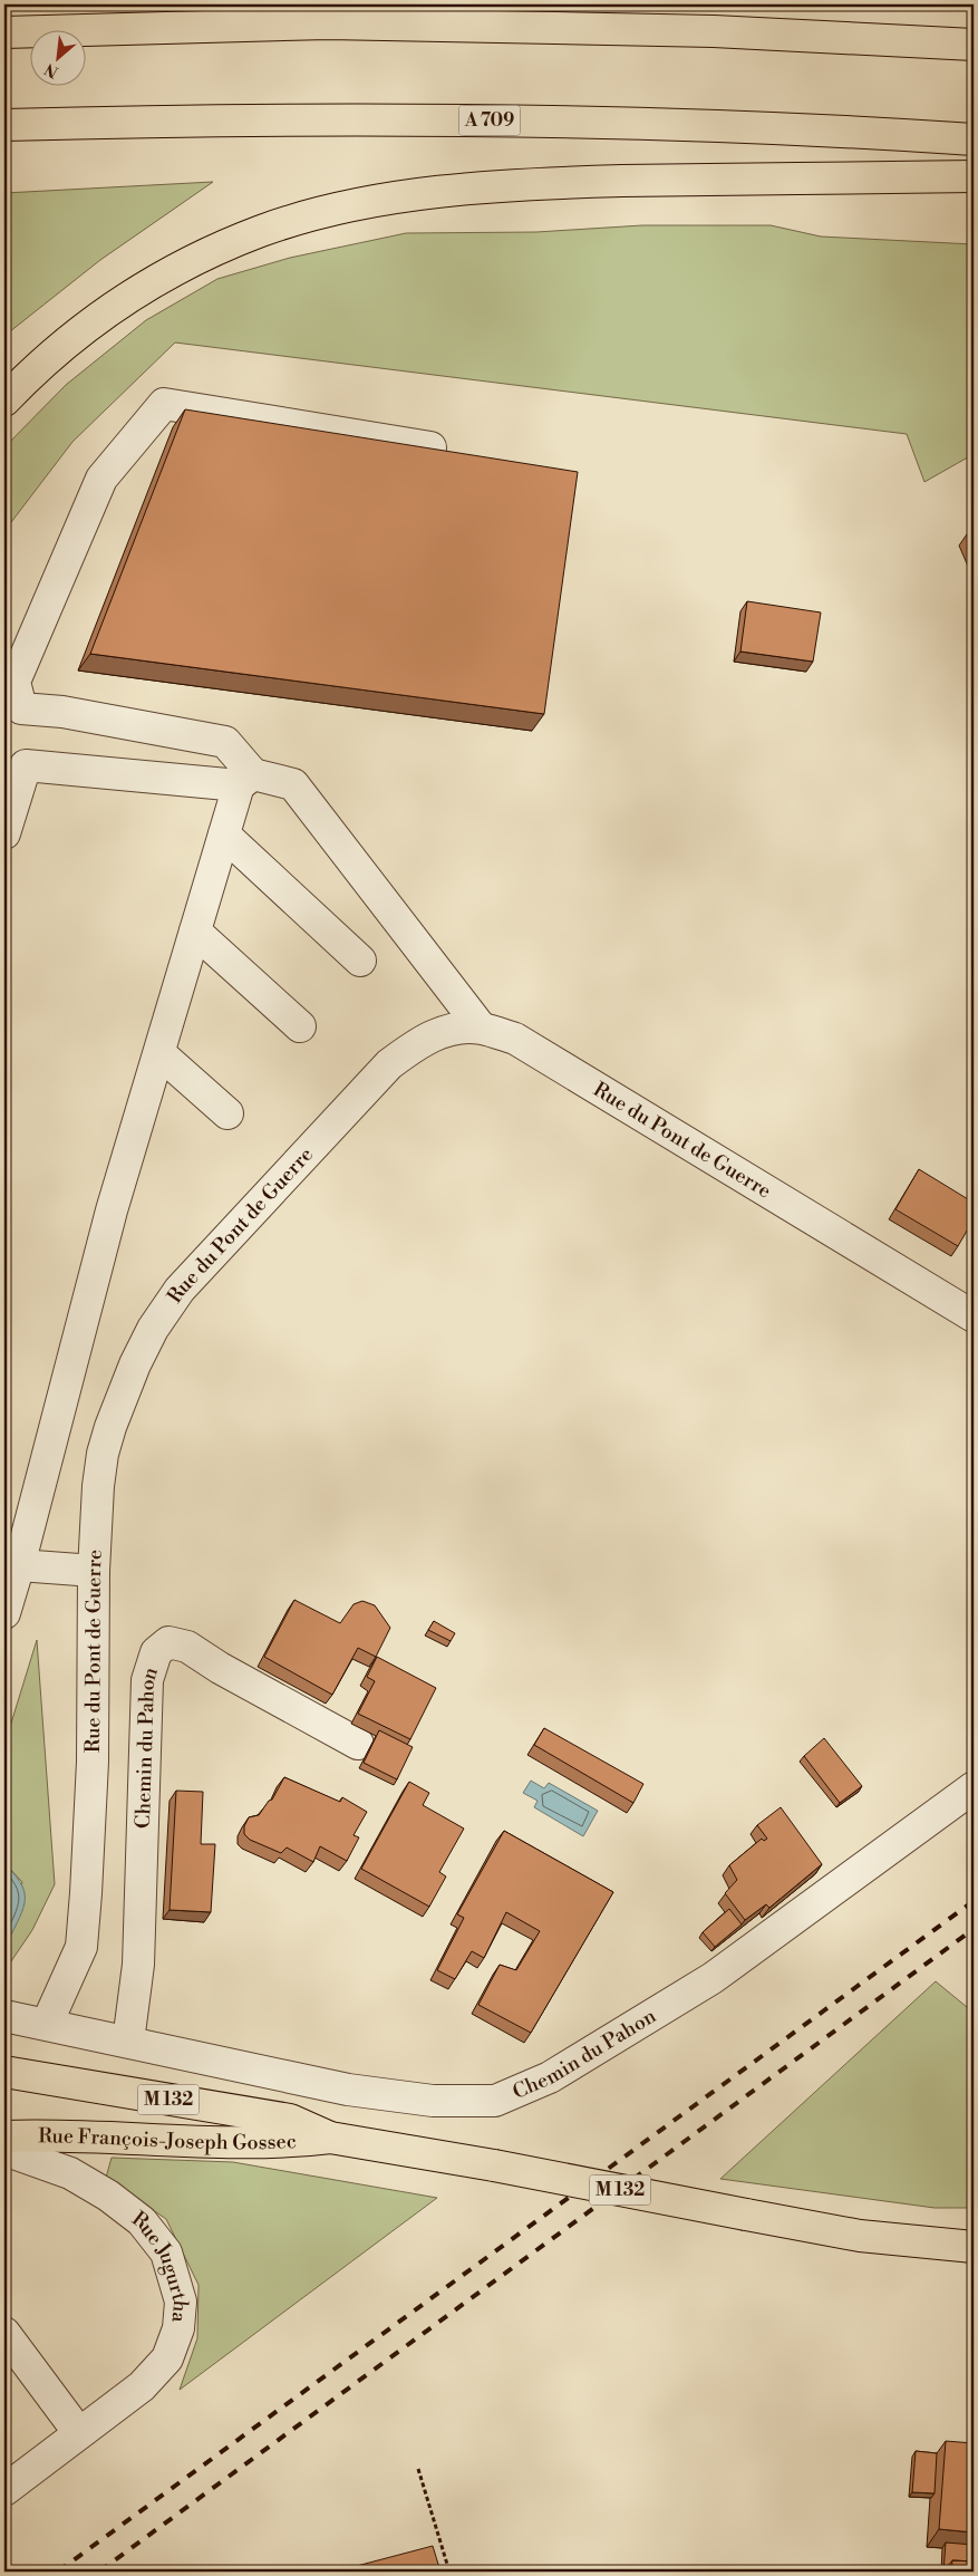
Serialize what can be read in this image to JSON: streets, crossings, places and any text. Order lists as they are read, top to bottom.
{
  "streets": {
    "main road": ["A 709", "M 132", "Rue François-Joseph Gossec"],
    "street": ["Rue du Pont de Guerre", "Chemin du Pahon", "Rue Jugurtha"]
  },
  "crossings": [
    ["Rue du Pont de Guerre", "Chemin du Pahon"]
  ],
  "north": "bottom left"
}
